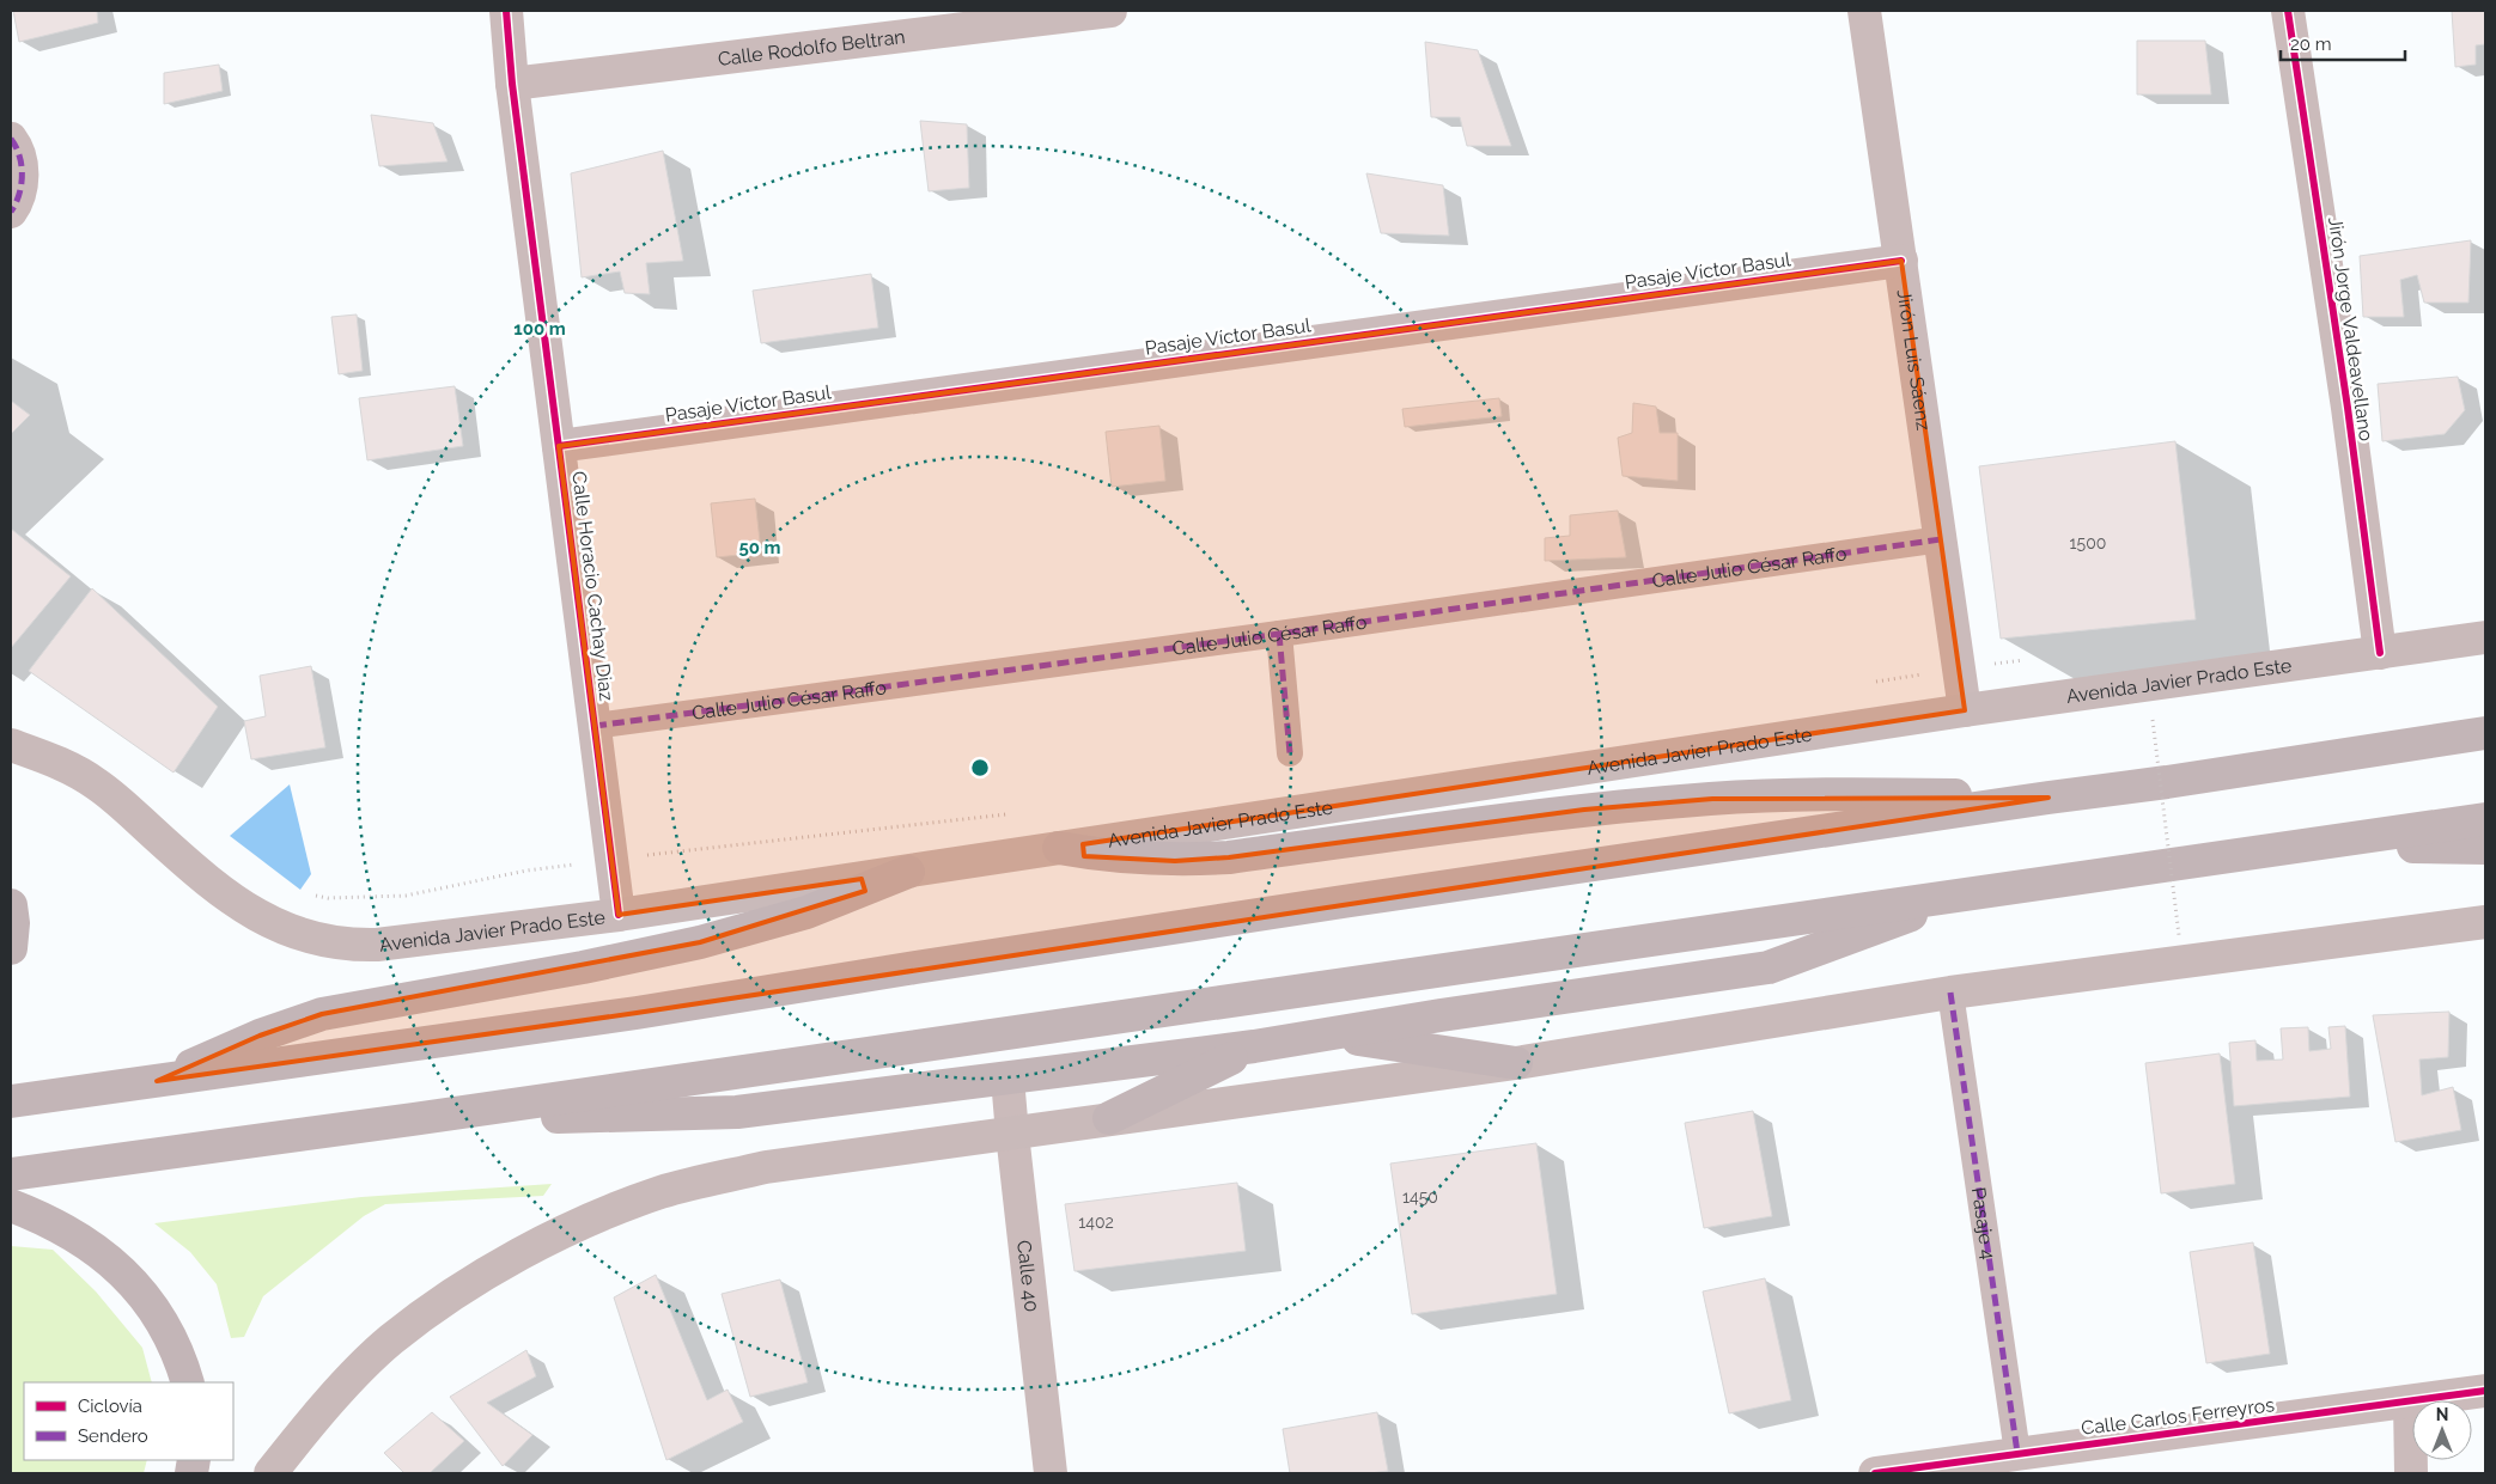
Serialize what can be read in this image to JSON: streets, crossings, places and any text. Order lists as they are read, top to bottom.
{
  "streets": {
    "main road": ["Avenida Javier Prado Este"],
    "street": [
      "Calle Rodolfo Beltran",
      "Pasaje Víctor Basul",
      "Jirón Jorge Valdeavellano",
      "Jirón Luis Sáenz",
      "Calle Julio César Raffo",
      "Calle Horacio Cachay Diaz",
      "Pasaje 4",
      "Calle 40",
      "Calle Carlos Ferreyros"
    ]
  },
  "crossings": [
    ["Calle Rodolfo Beltran", "Calle Horacio Cachay Diaz"],
    ["Pasaje Víctor Basul", "Jirón Luis Sáenz"],
    ["Pasaje Víctor Basul", "Calle Horacio Cachay Diaz"],
    ["Jirón Jorge Valdeavellano", "Avenida Javier Prado Este"],
    ["Jirón Luis Sáenz", "Calle Julio César Raffo"],
    ["Jirón Luis Sáenz", "Avenida Javier Prado Este"],
    ["Calle Julio César Raffo", "Calle Horacio Cachay Diaz"],
    ["Calle Horacio Cachay Diaz", "Avenida Javier Prado Este"],
    ["Pasaje 4", "Calle Carlos Ferreyros"]
  ],
  "house_numbers": ["1500", "1450", "1402"],
  "legend": ["Ciclovía", "Sendero"],
  "scale_bar": "20 m",
  "north": "top",
  "rings": ["100 m", "50 m"]
}
